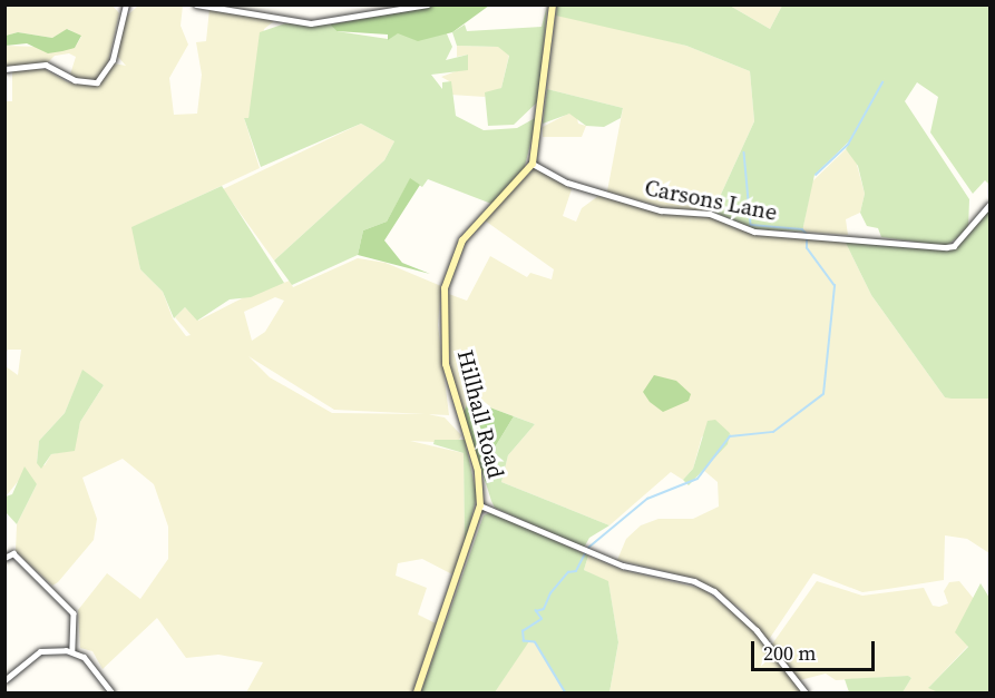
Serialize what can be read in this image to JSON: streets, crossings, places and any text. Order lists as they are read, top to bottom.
{
  "streets": {
    "main road": ["Hillhall Road"],
    "street": ["Carsons Lane"]
  },
  "crossings": [
    ["Carsons Lane", "Hillhall Road"]
  ],
  "scale_bar": "200 m"
}
